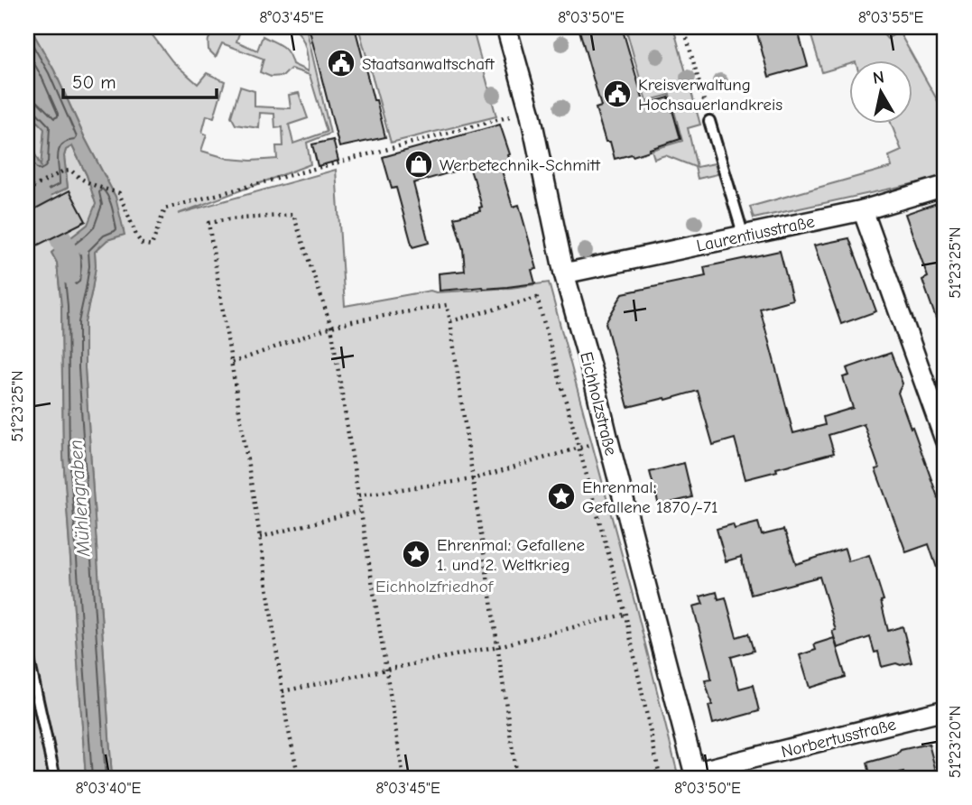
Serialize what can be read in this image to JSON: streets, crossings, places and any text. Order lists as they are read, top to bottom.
{
  "streets": {
    "street": ["Laurentiusstraße", "Eichholzstraße", "Norbertusstraße"]
  },
  "crossings": [
    ["Laurentiusstraße", "Eichholzstraße"],
    ["Eichholzstraße", "Norbertusstraße"]
  ],
  "water": ["Mühlengraben"],
  "parks": ["Eichholzfriedhof"],
  "places": {
    "public building": ["Staatsanwaltschaft", "Kreisverwaltung Hochsauerlandkreis"],
    "shop": ["Werbetechnik-Schmitt"],
    "place": ["Ehrenmal: Gefallene 1870/-71", "Ehrenmal: Gefallene 1. und 2. Weltkrieg"]
  },
  "scale_bar": "50 m",
  "north": "top",
  "coordinates": [
    "8°03'45\"E",
    "8°03'50\"E",
    "8°03'55\"E",
    "51°23'25\"N",
    "51°23'20\"N",
    "8°03'40\"E"
  ]
}
